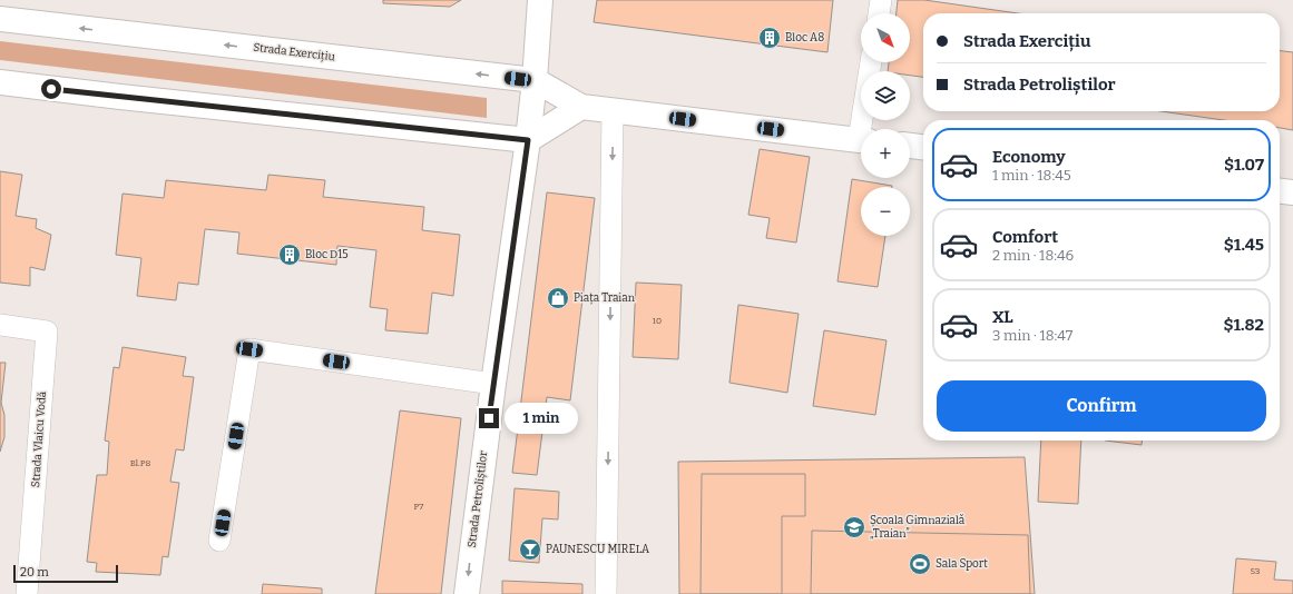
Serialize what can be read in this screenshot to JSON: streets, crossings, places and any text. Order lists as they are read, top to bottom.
{
  "streets": {
    "main road": ["Strada Exercițiu", "Strada Petroliștilor"],
    "lane": ["Strada Vlaicu Vodă"]
  },
  "crossings": [
    ["Strada Exercițiu", "Strada Petroliștilor"]
  ],
  "one_way": ["Strada Petroliștilor"],
  "places": {
    "building": ["Bloc A8", "Bloc D15"],
    "shop": ["Piața Traian"],
    "school or university": ["Școala Gimnazială „Traian”"],
    "bar": ["PAUNESCU MIRELA"],
    "sports": ["Sala Sport"]
  },
  "house_numbers": [
    "10",
    "Bl.P8",
    "P7",
    "53"
  ],
  "scale_bar": "20 m",
  "north": "bottom right",
  "page": {
    "map_buttons": ["+", "−"],
    "banner": ["Strada Exercițiu", "Strada Petroliștilor"],
    "list": [
      {
        "name": "Economy",
        "note": "1 min · 18:45",
        "value": "$1.07"
      },
      {
        "name": "Comfort",
        "note": "2 min · 18:46",
        "value": "$1.45"
      },
      {
        "name": "XL",
        "note": "3 min · 18:47",
        "value": "$1.82"
      }
    ],
    "buttons": "Confirm",
    "bubble": "1 min",
    "scale": "20 m"
  }
}
